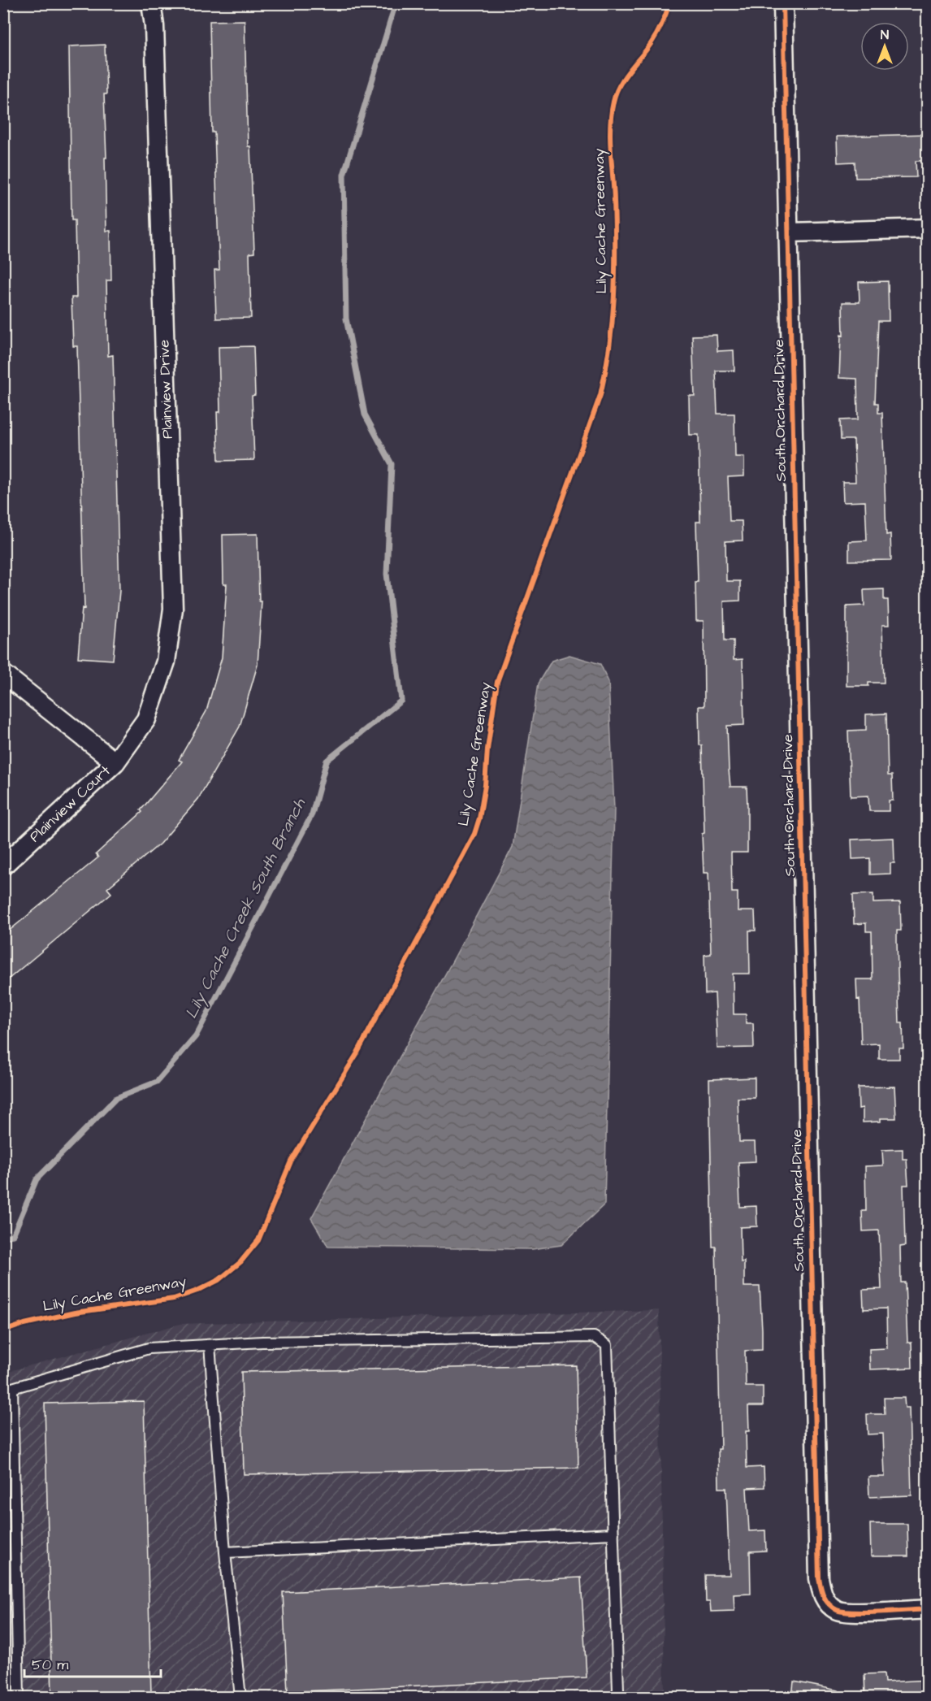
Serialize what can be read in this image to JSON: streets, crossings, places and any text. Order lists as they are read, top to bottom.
{
  "streets": {
    "street": ["Plainview Drive", "South Orchard Drive", "Plainview Court"],
    "cycle path": ["Lily Cache Greenway"]
  },
  "crossings": [
    ["Plainview Drive", "Plainview Court"]
  ],
  "water": ["Lily Cache Creek South Branch"],
  "scale_bar": "50 m",
  "north": "top"
}
